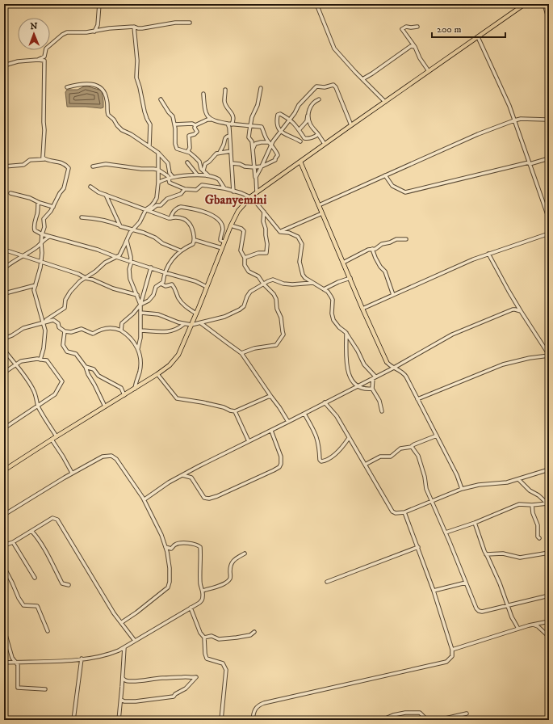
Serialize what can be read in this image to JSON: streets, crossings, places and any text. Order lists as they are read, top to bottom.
{
  "districts": ["Gbanyemini"],
  "scale_bar": "200 m",
  "north": "top"
}
